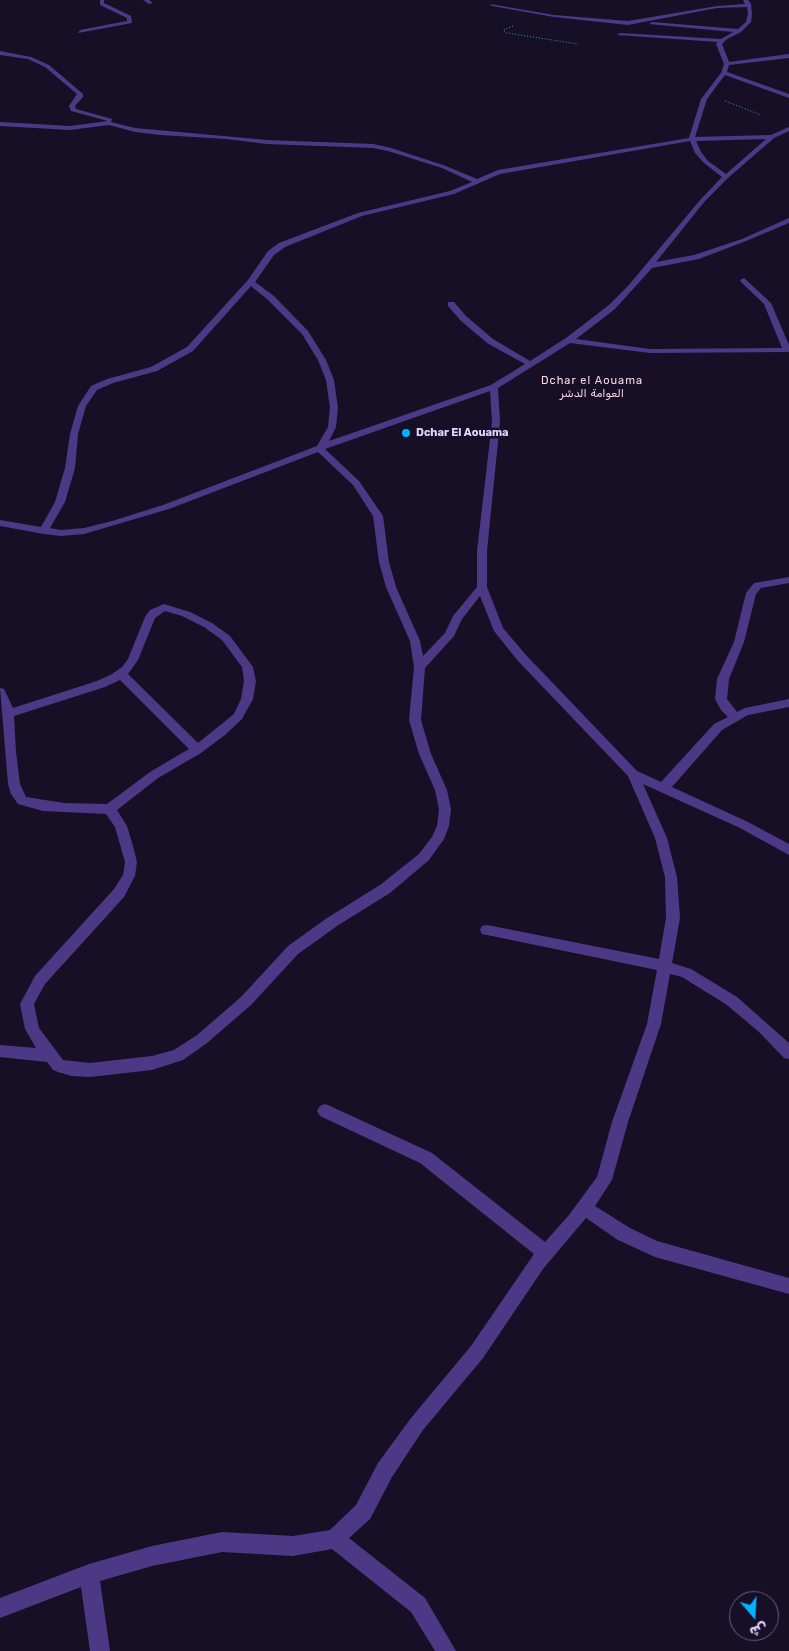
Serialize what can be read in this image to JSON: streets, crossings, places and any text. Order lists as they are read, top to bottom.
{
  "districts": ["Dchar el Aouama العوامة الدشر"],
  "places": ["Dchar El Aouama"],
  "north": "bottom"
}
